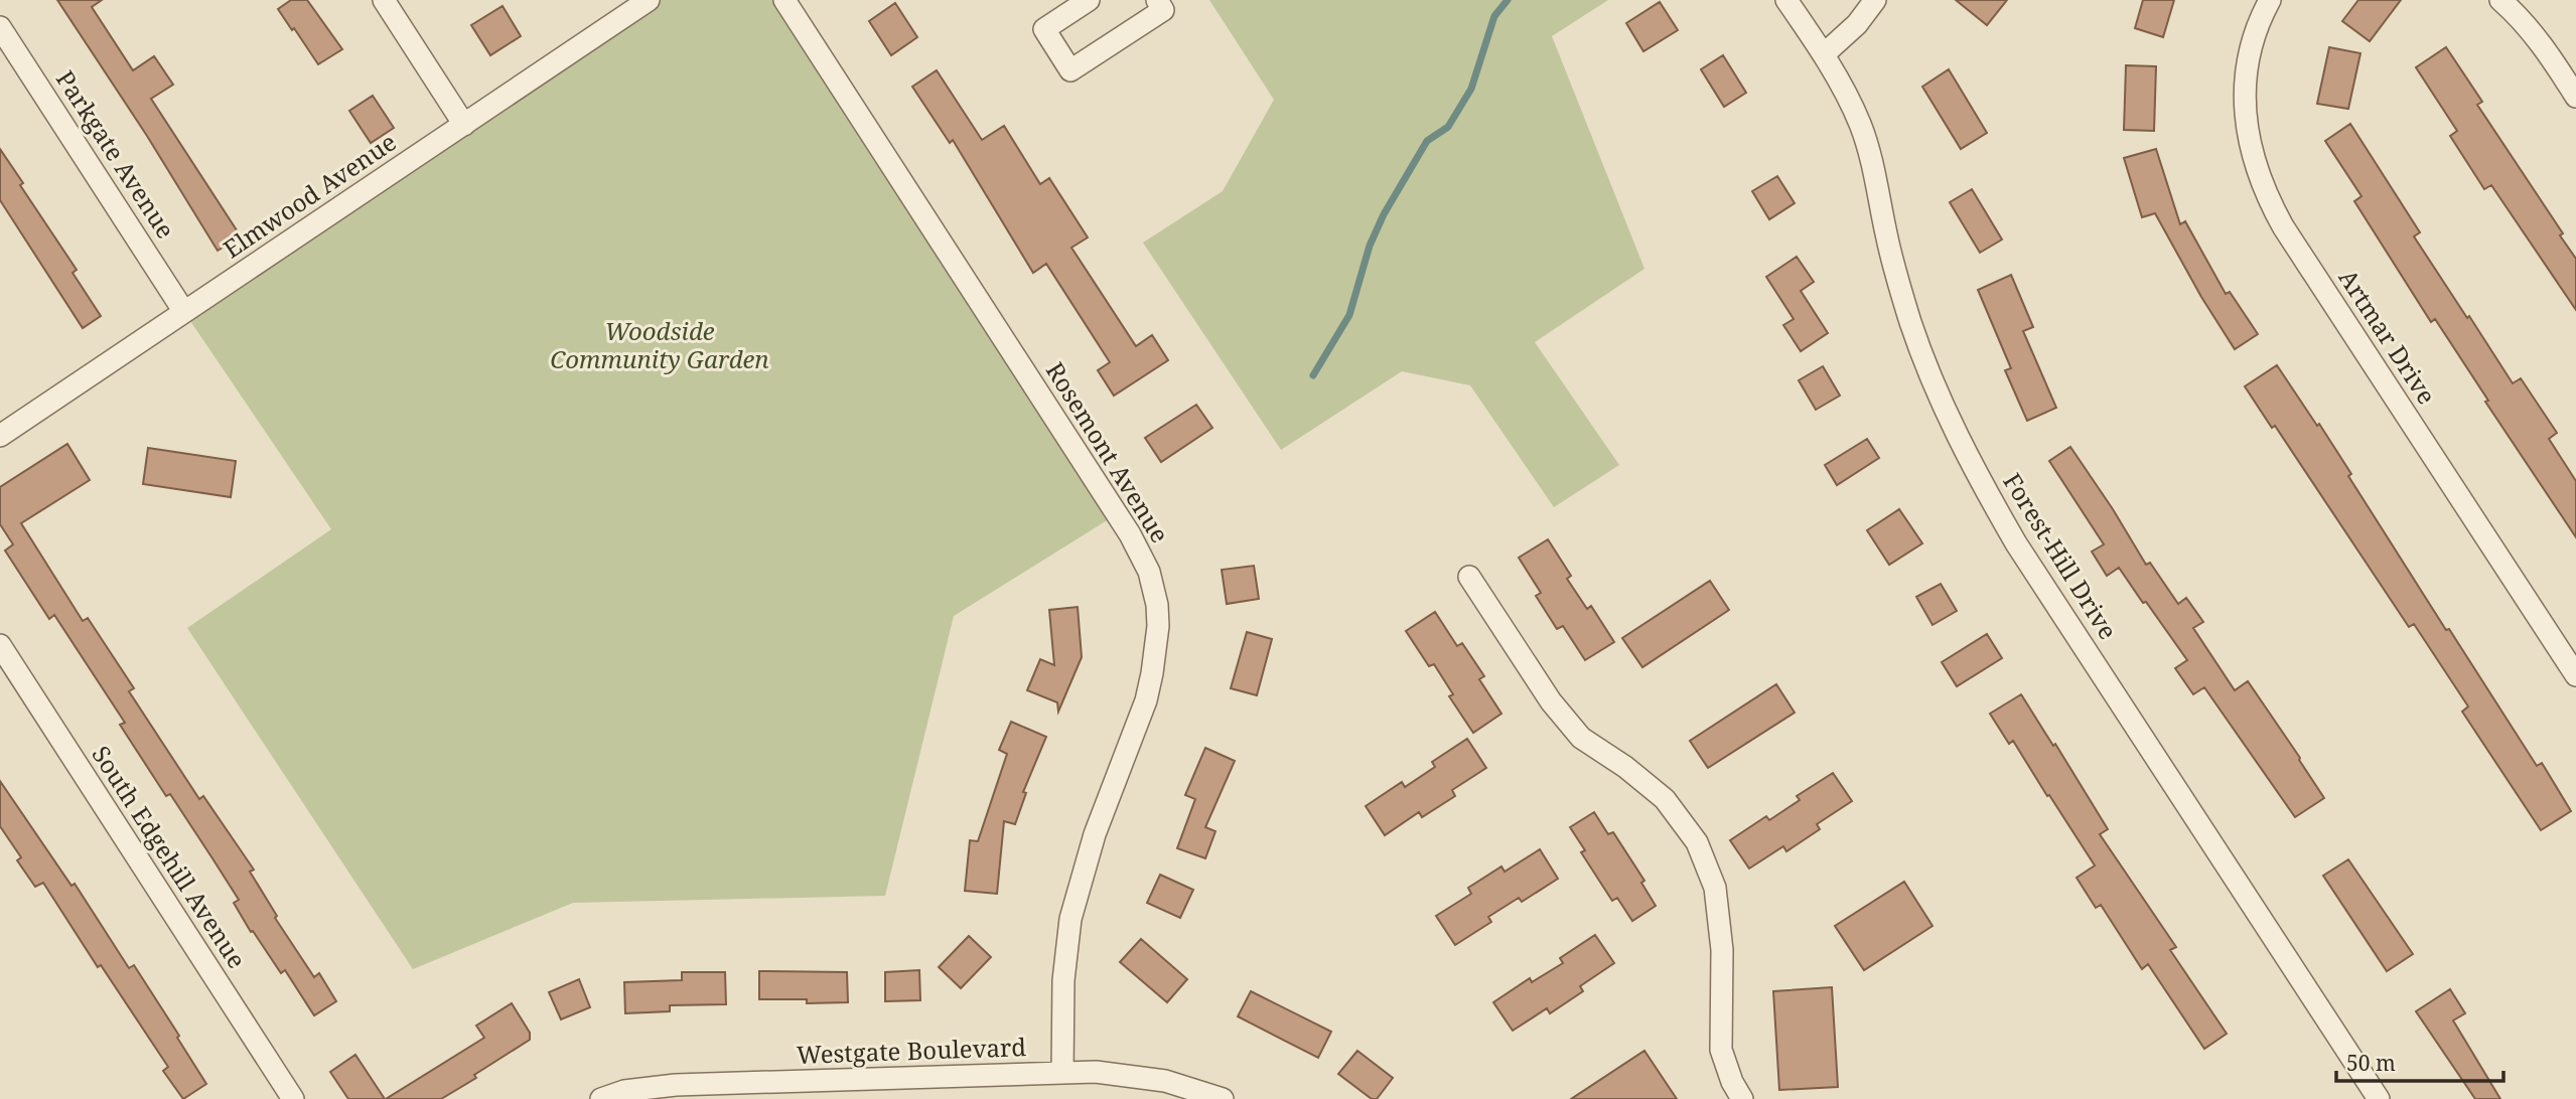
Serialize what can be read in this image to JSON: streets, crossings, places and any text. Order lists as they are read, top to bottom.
{
  "streets": {
    "street": [
      "Parkgate Avenue",
      "Elmwood Avenue",
      "Artmar Drive",
      "Rosemont Avenue",
      "Forest-Hill Drive",
      "South Edgehill Avenue",
      "Westgate Boulevard"
    ]
  },
  "crossings": [
    ["Parkgate Avenue", "Elmwood Avenue"],
    ["Rosemont Avenue", "Westgate Boulevard"]
  ],
  "parks": ["Woodside Community Garden"],
  "scale_bar": "50 m"
}
